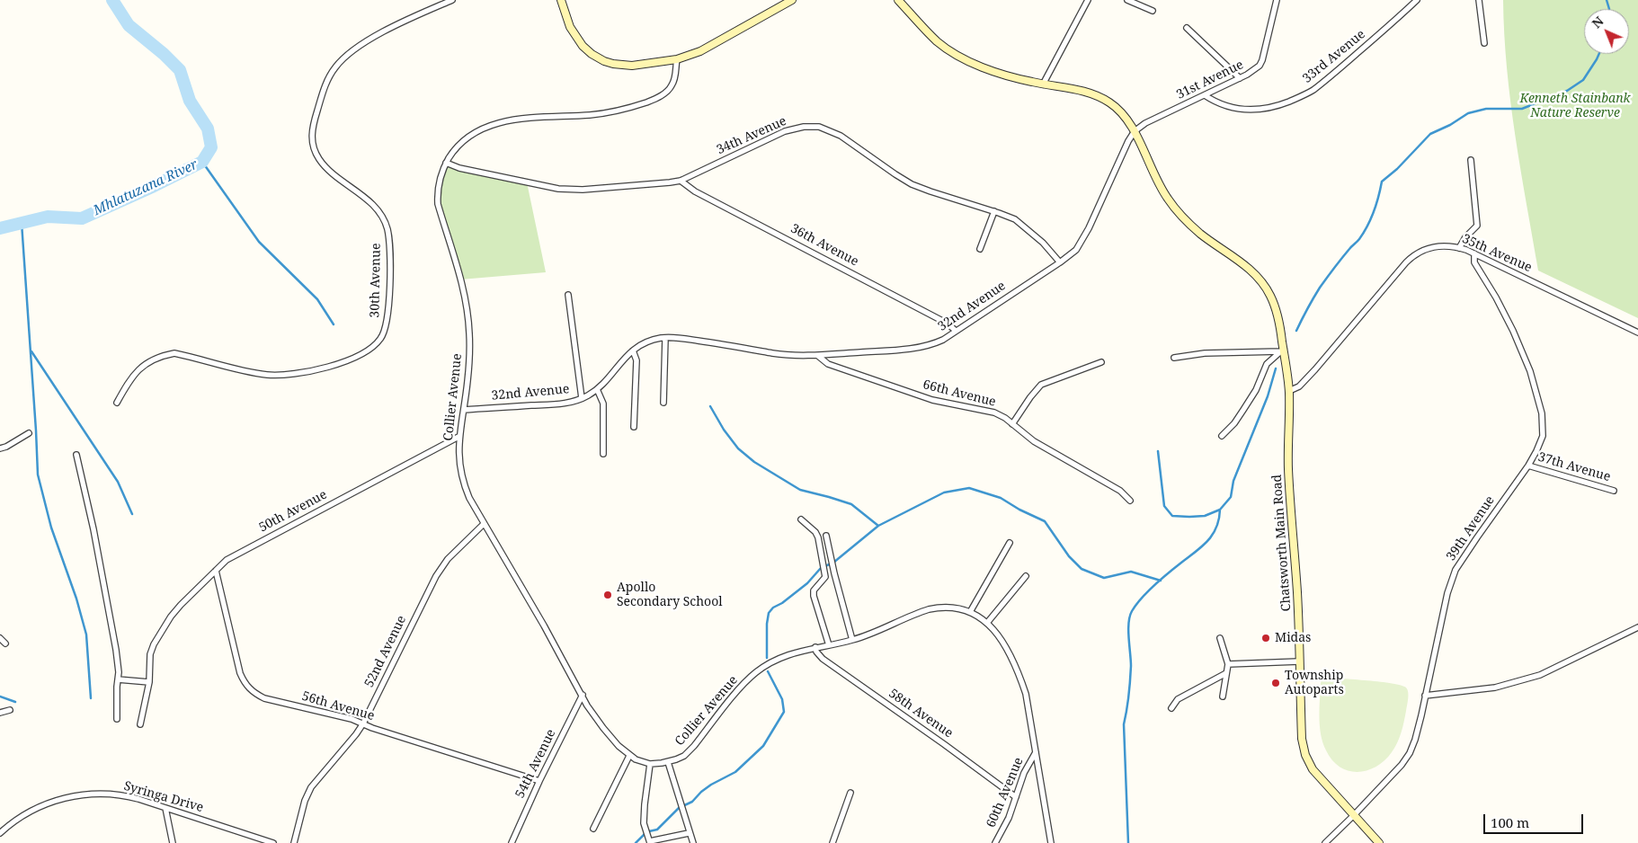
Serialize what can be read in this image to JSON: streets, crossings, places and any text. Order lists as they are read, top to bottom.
{
  "streets": {
    "street": [
      "33rd Avenue",
      "31st Avenue",
      "34th Avenue",
      "36th Avenue",
      "35th Avenue",
      "30th Avenue",
      "32nd Avenue",
      "66th Avenue",
      "Collier Avenue",
      "37th Avenue",
      "50th Avenue",
      "39th Avenue",
      "Chatsworth Main Road",
      "52nd Avenue",
      "56th Avenue",
      "58th Avenue",
      "54th Avenue",
      "60th Avenue",
      "Syringa Drive"
    ]
  },
  "crossings": [
    ["33rd Avenue", "31st Avenue"],
    ["31st Avenue", "32nd Avenue"],
    ["31st Avenue", "Chatsworth Main Road"],
    ["34th Avenue", "36th Avenue"],
    ["34th Avenue", "32nd Avenue"],
    ["34th Avenue", "Collier Avenue"],
    ["36th Avenue", "32nd Avenue"],
    ["35th Avenue", "39th Avenue"],
    ["35th Avenue", "Chatsworth Main Road"],
    ["32nd Avenue", "66th Avenue"],
    ["32nd Avenue", "Collier Avenue"],
    ["32nd Avenue", "Chatsworth Main Road"],
    ["Collier Avenue", "50th Avenue"],
    ["Collier Avenue", "52nd Avenue"],
    ["Collier Avenue", "58th Avenue"],
    ["Collier Avenue", "54th Avenue"],
    ["Collier Avenue", "60th Avenue"],
    ["37th Avenue", "39th Avenue"],
    ["50th Avenue", "56th Avenue"],
    ["39th Avenue", "Chatsworth Main Road"],
    ["52nd Avenue", "56th Avenue"],
    ["56th Avenue", "54th Avenue"],
    ["58th Avenue", "60th Avenue"]
  ],
  "water": ["Mhlatuzana River"],
  "parks": ["Kenneth Stainbank Nature Reserve"],
  "places": ["Apollo Secondary School", "Midas", "Township Autoparts"],
  "scale_bar": "100 m",
  "north": "top left"
}
